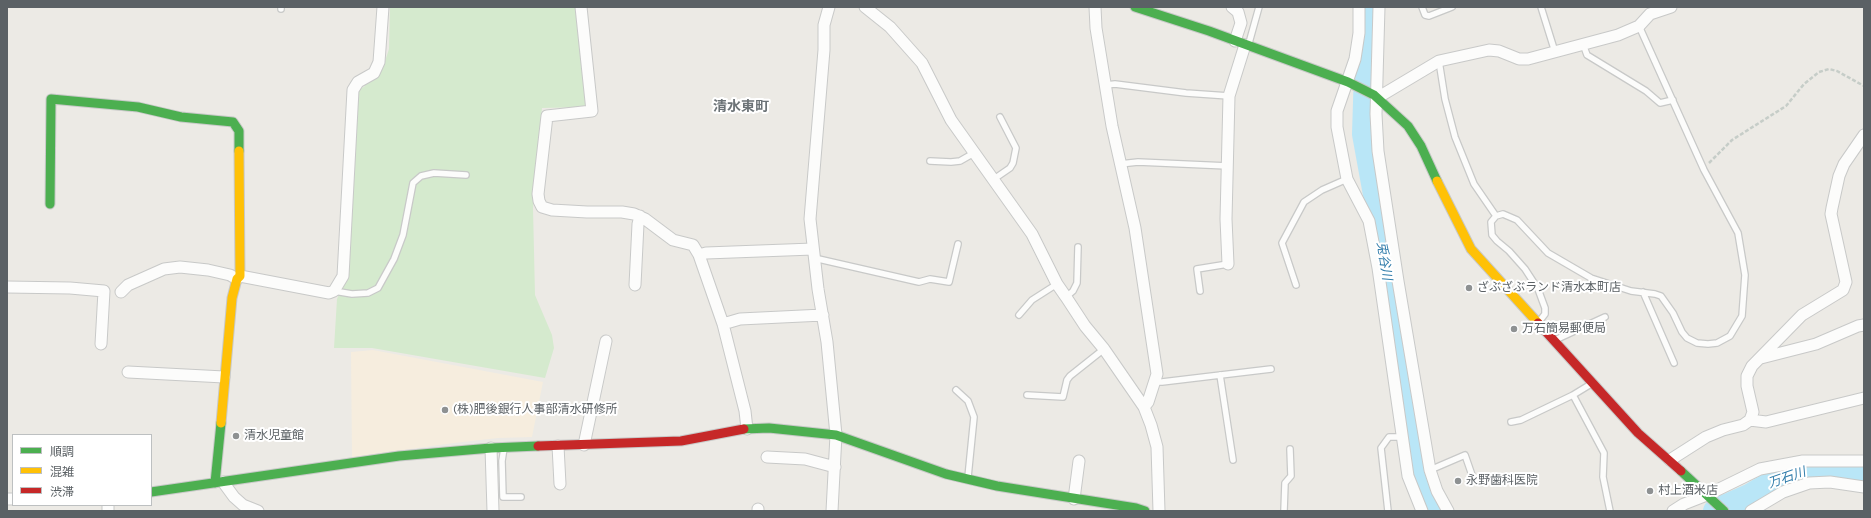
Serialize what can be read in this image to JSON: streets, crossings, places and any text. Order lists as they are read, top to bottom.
{
  "districts": ["清水東町"],
  "water": ["兎谷川", "万石川"],
  "places": [
    "ざぶざぶランド清水本町店",
    "万石簡易郵便局",
    "(株)肥後銀行人事部清水研修所",
    "清水児童館",
    "永野歯科医院",
    "村上酒米店"
  ],
  "legend": ["順調", "混雑", "渋滞"]
}
